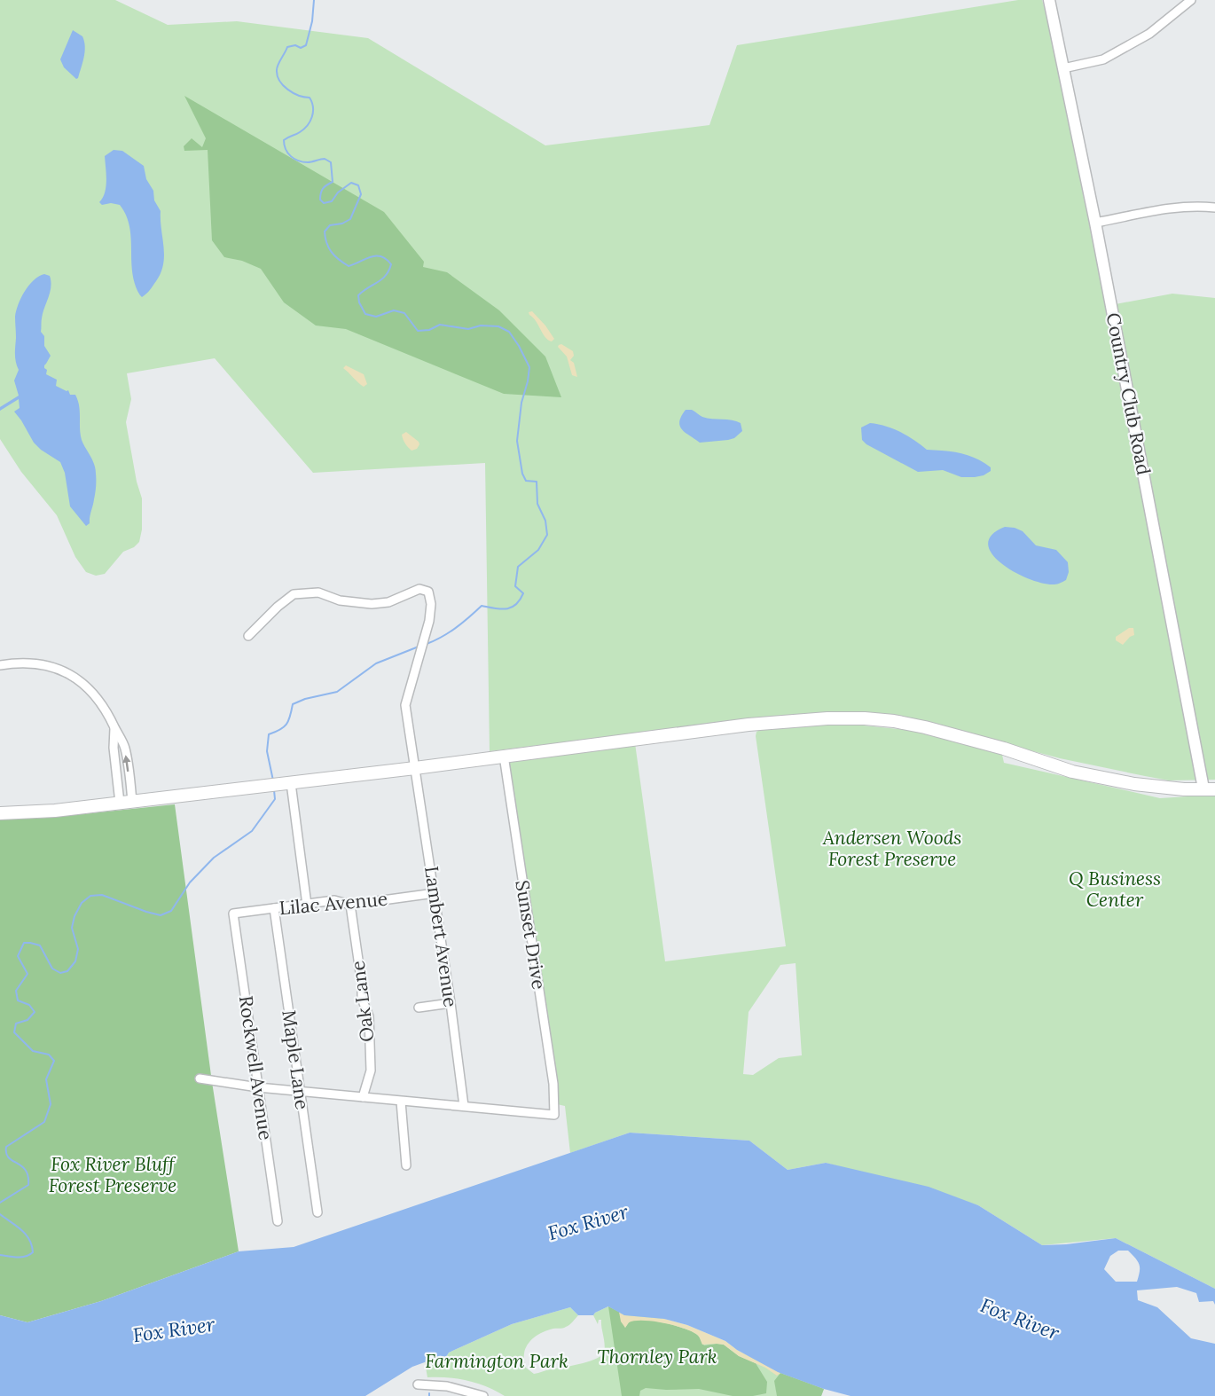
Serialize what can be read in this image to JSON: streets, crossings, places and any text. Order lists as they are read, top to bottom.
{
  "streets": {
    "street": [
      "Country Club Road",
      "Lilac Avenue",
      "Sunset Drive",
      "Lambert Avenue",
      "Oak Lane",
      "Maple Lane",
      "Rockwell Avenue"
    ]
  },
  "crossings": [
    ["Lilac Avenue", "Lambert Avenue"],
    ["Lilac Avenue", "Oak Lane"],
    ["Lilac Avenue", "Maple Lane"],
    ["Lilac Avenue", "Rockwell Avenue"],
    ["Sunset Drive", "Lambert Avenue"]
  ],
  "water": ["Fox River"],
  "parks": [
    "Andersen Woods Forest Preserve",
    "Q Business Center",
    "Fox River Bluff Forest Preserve",
    "Thornley Park",
    "Farmington Park"
  ]
}
